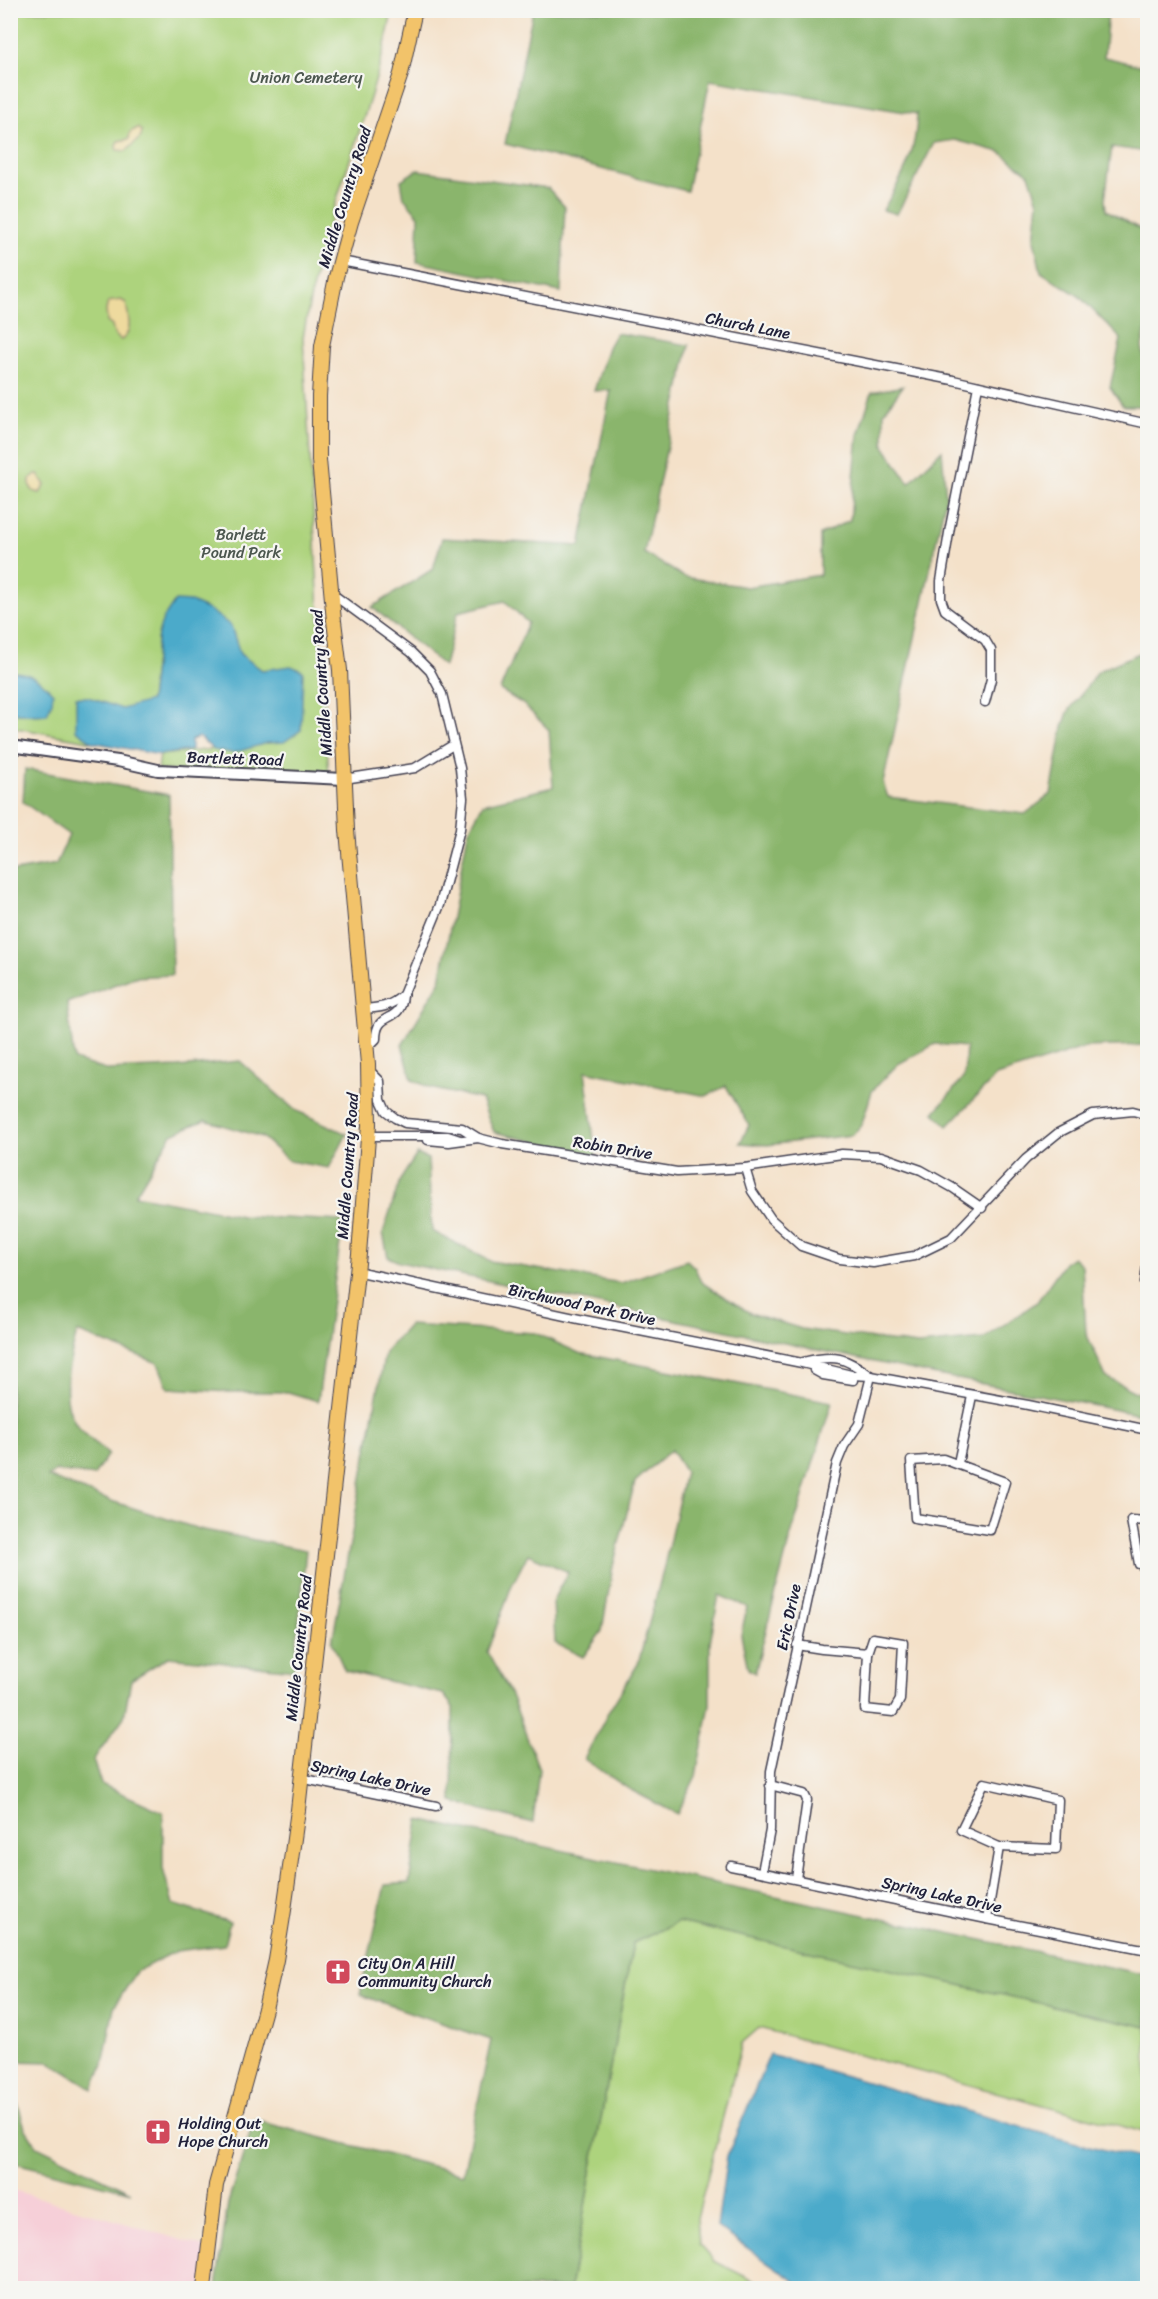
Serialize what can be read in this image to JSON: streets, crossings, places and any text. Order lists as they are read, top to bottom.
{
  "streets": {
    "main road": ["Middle Country Road"],
    "street": [
      "Church Lane",
      "Bartlett Road",
      "Robin Drive",
      "Birchwood Park Drive",
      "Eric Drive",
      "Spring Lake Drive"
    ]
  },
  "crossings": [
    ["Middle Country Road", "Church Lane"],
    ["Middle Country Road", "Bartlett Road"],
    ["Middle Country Road", "Robin Drive"],
    ["Middle Country Road", "Birchwood Park Drive"],
    ["Middle Country Road", "Spring Lake Drive"],
    ["Birchwood Park Drive", "Eric Drive"],
    ["Eric Drive", "Spring Lake Drive"]
  ],
  "parks": ["Union Cemetery", "Barlett Pound Park"],
  "places": {
    "church": ["City On A Hill Community Church", "Holding Out Hope Church"]
  }
}
